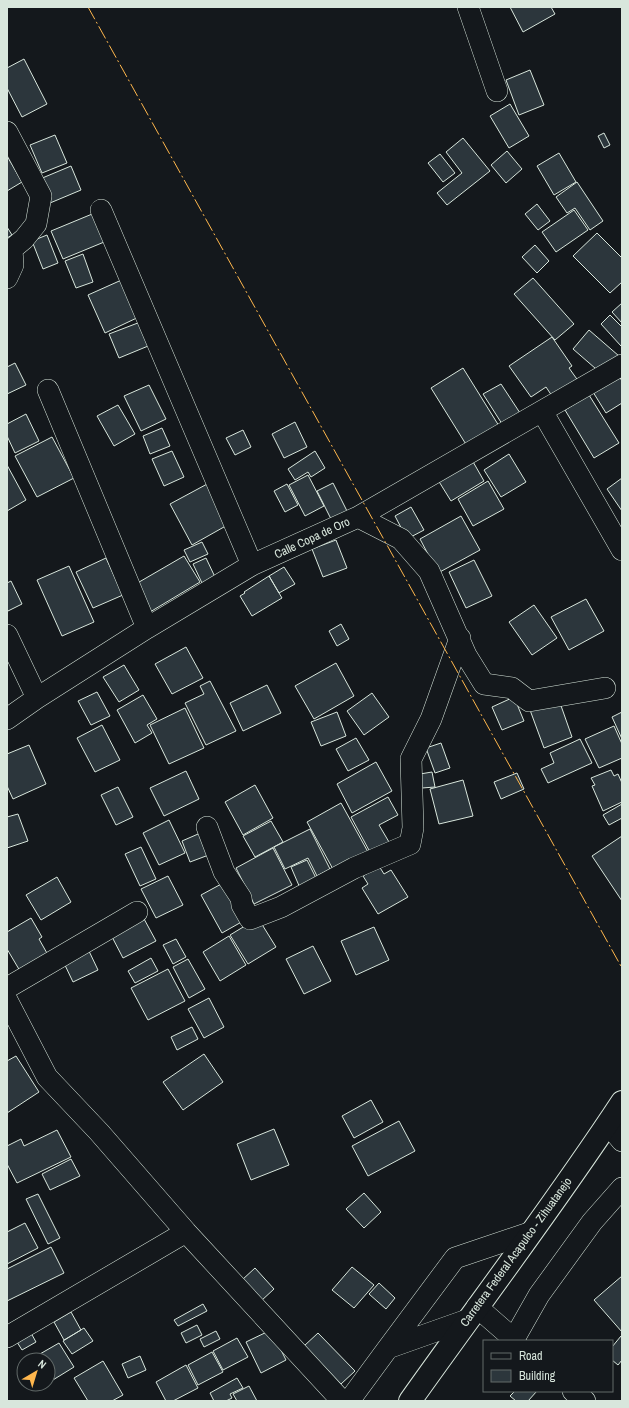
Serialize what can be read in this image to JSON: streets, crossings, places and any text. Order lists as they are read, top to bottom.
{
  "streets": {
    "main road": ["Carretera Federal Acapulco - Zihuatanejo"],
    "street": ["Calle Copa de Oro"]
  },
  "legend": ["Road", "Building"],
  "north": "top right"
}
